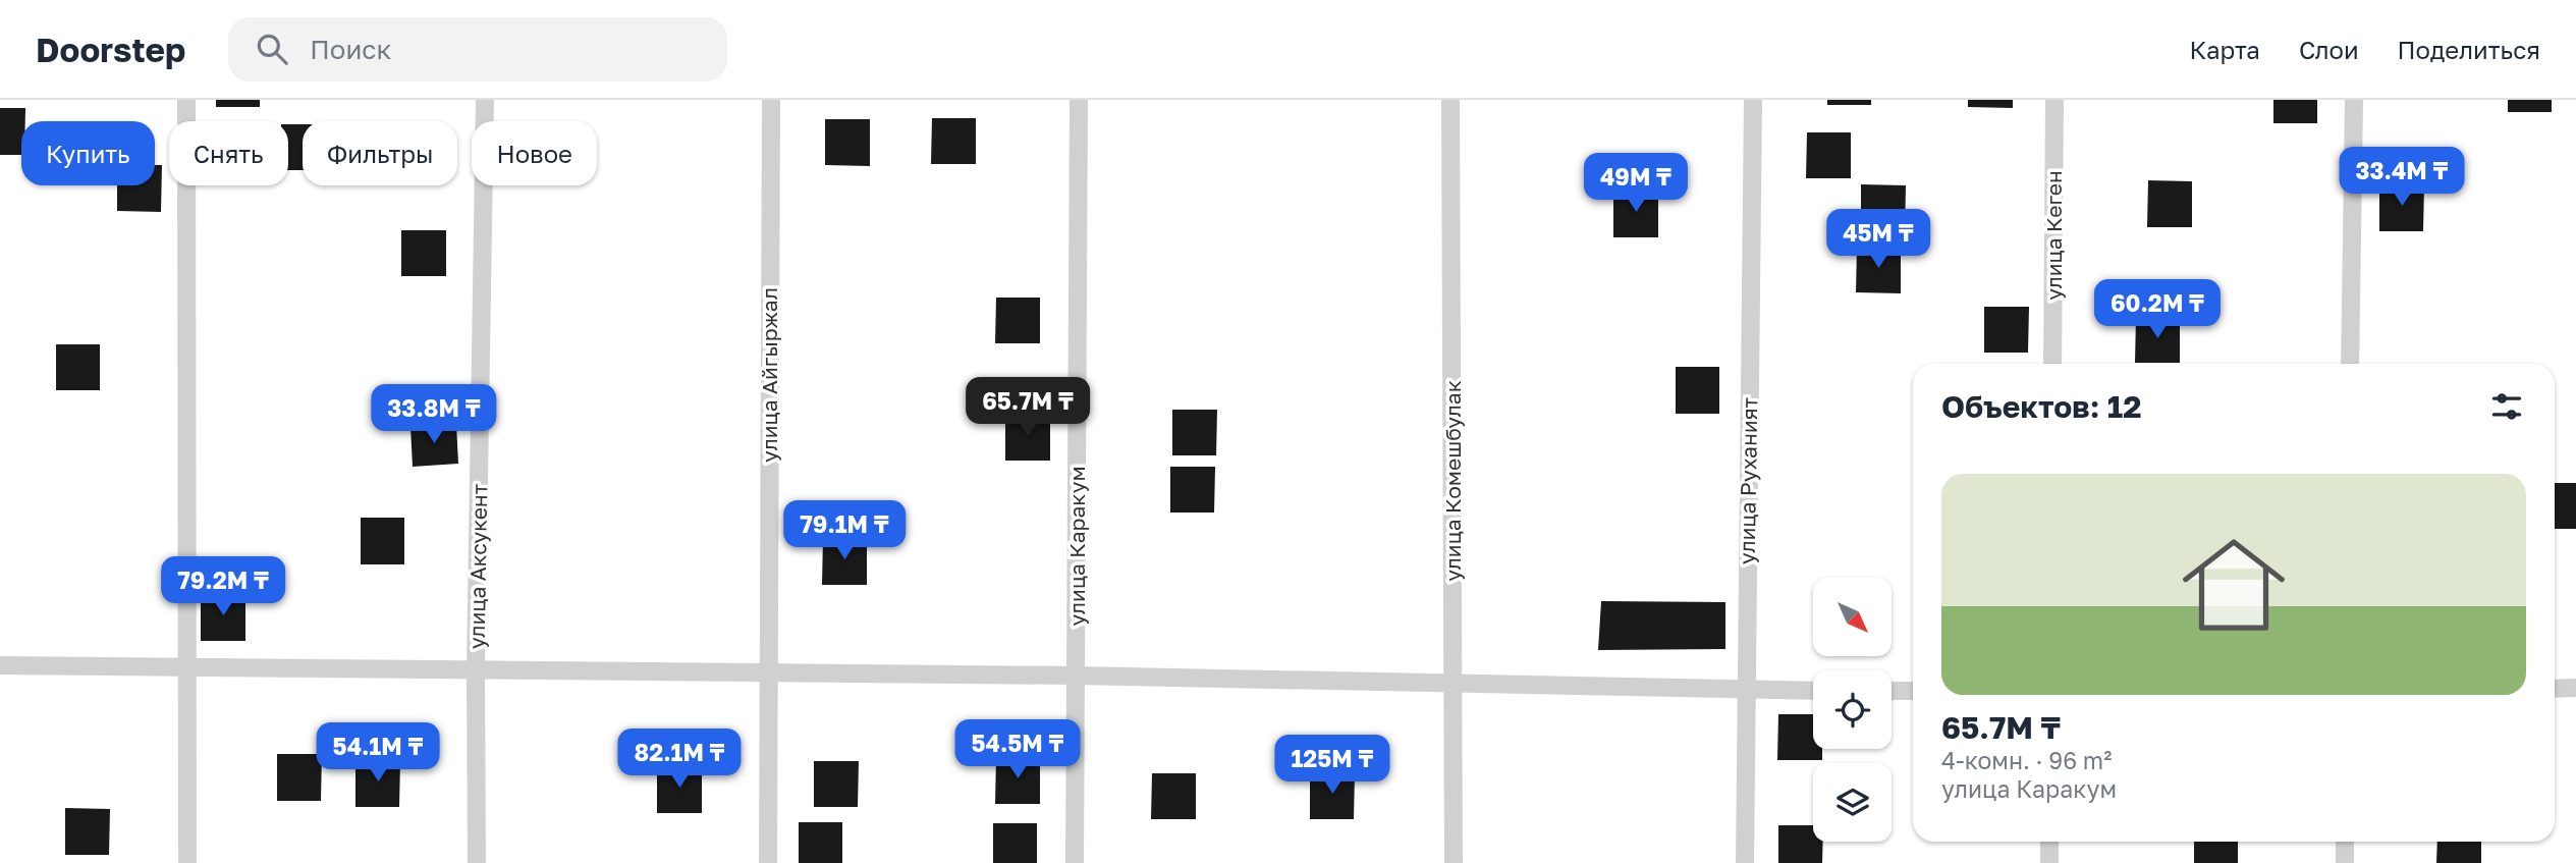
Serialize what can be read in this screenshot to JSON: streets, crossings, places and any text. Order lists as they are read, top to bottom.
{
  "streets": {
    "street": [
      "улица Кеген",
      "улица Айгыржал",
      "улица Комешбулак",
      "улица Руханият",
      "улица Каракум",
      "улица Аксукент"
    ]
  },
  "north": "bottom right",
  "page": {
    "header": "Doorstep",
    "search": "Поиск",
    "nav": ["Карта", "Слои", "Поделиться"],
    "chip": [
      "Купить",
      "Снять",
      "Фильтры",
      "Новое"
    ],
    "price": [
      "33.4M ₸",
      "49M ₸",
      "45M ₸",
      "60.2M ₸",
      "65.7M ₸",
      "33.8M ₸",
      "79.1M ₸",
      "79.2M ₸",
      "54.5M ₸",
      "54.1M ₸",
      "82.1M ₸",
      "125M ₸"
    ],
    "heading": "Объектов: 12",
    "list": [
      {
        "name": "65.7M ₸",
        "note": "4-комн. · 96 m² · улица Каракум"
      }
    ]
  }
}
